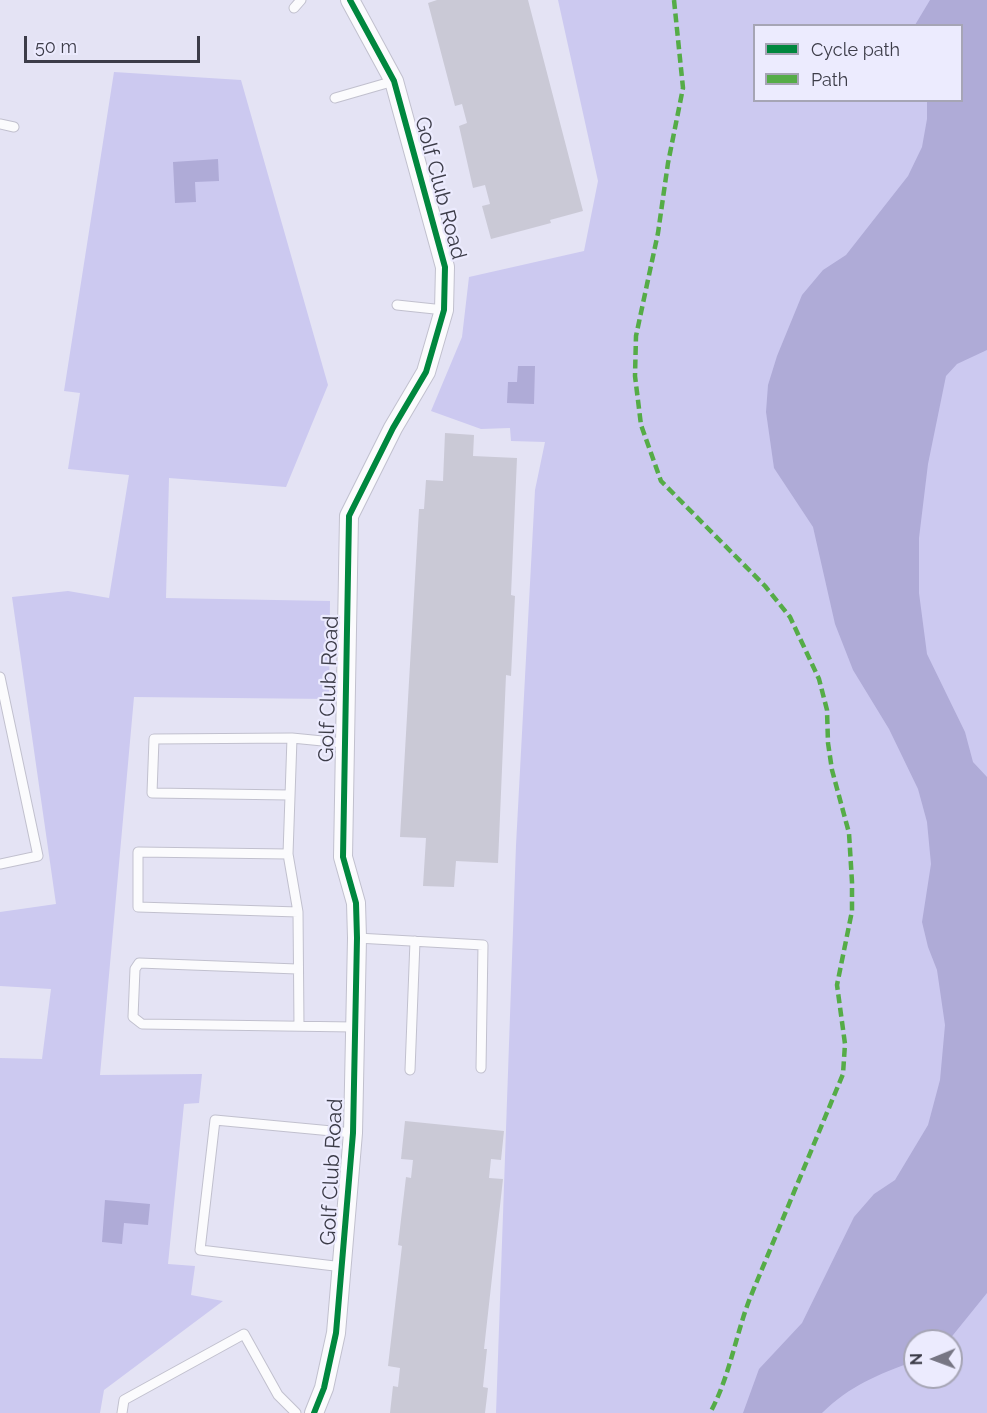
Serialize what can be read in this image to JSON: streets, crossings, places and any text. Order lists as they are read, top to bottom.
{
  "streets": {
    "street": ["Golf Club Road"]
  },
  "legend": ["Cycle path", "Path"],
  "scale_bar": "50 m",
  "north": "left"
}
